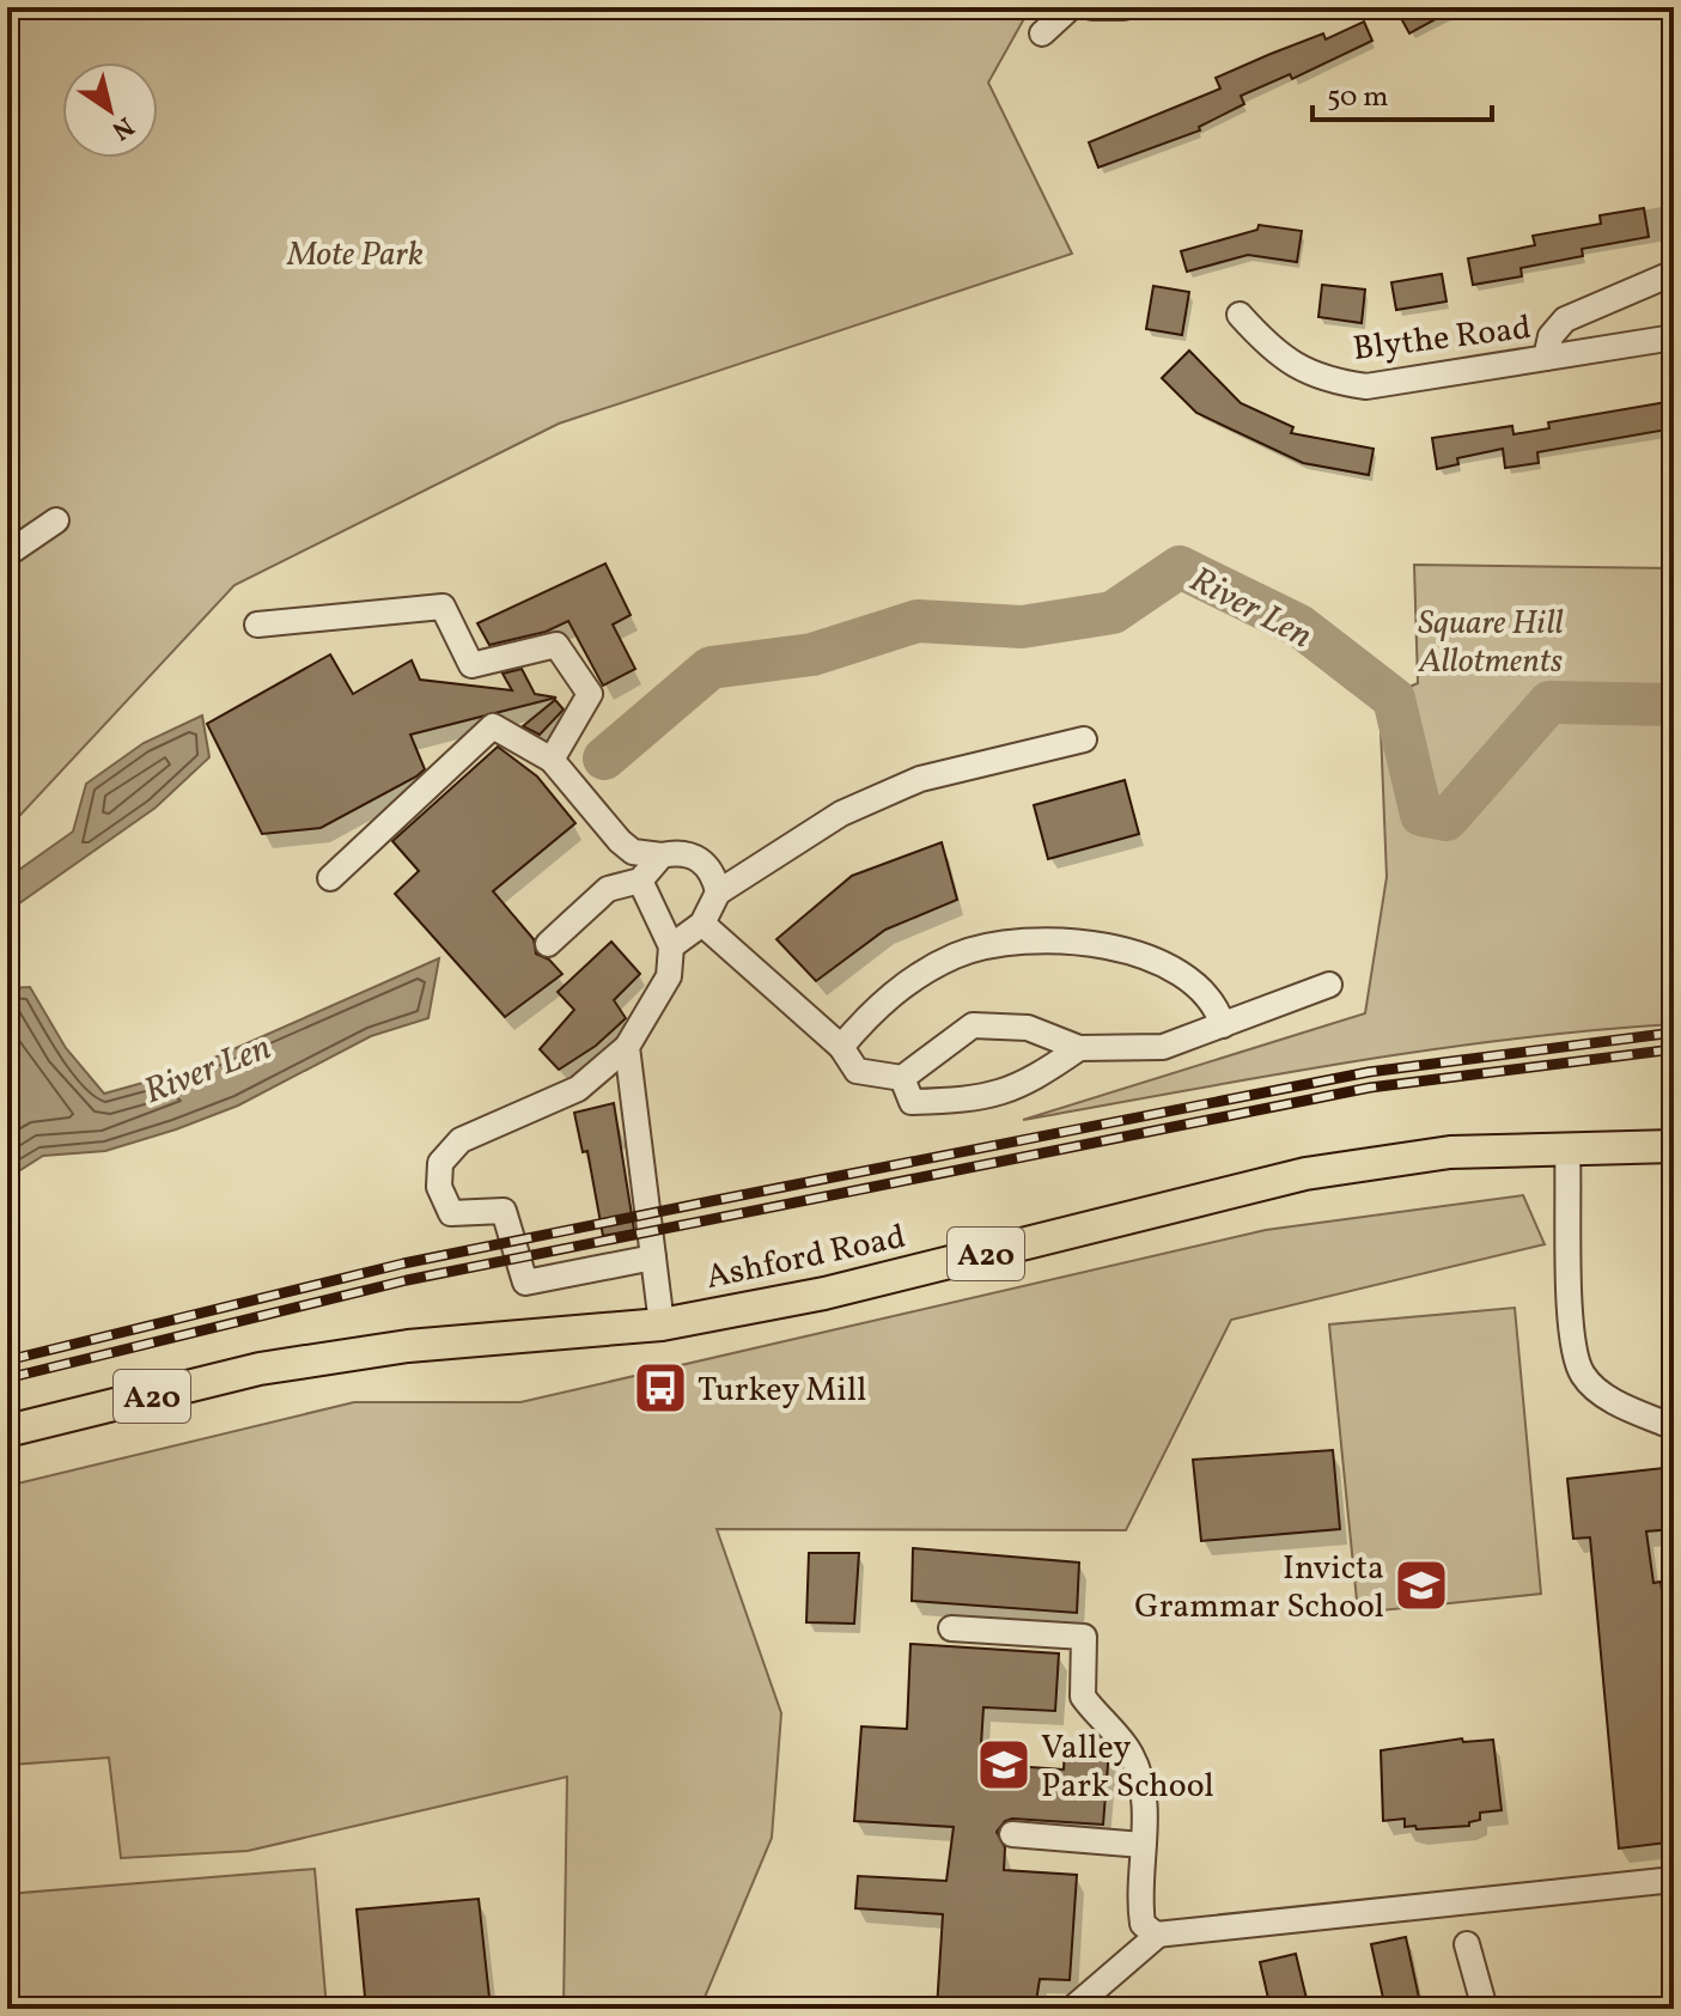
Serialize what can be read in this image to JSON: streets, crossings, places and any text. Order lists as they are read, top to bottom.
{
  "streets": {
    "main road": ["A20", "Ashford Road"],
    "street": ["Blythe Road"]
  },
  "water": ["River Len"],
  "parks": ["Mote Park", "Square Hill Allotments"],
  "places": {
    "bus stop": ["Turkey Mill"],
    "school or university": ["Invicta Grammar School", "Valley Park School"]
  },
  "scale_bar": "50 m",
  "north": "bottom right"
}
